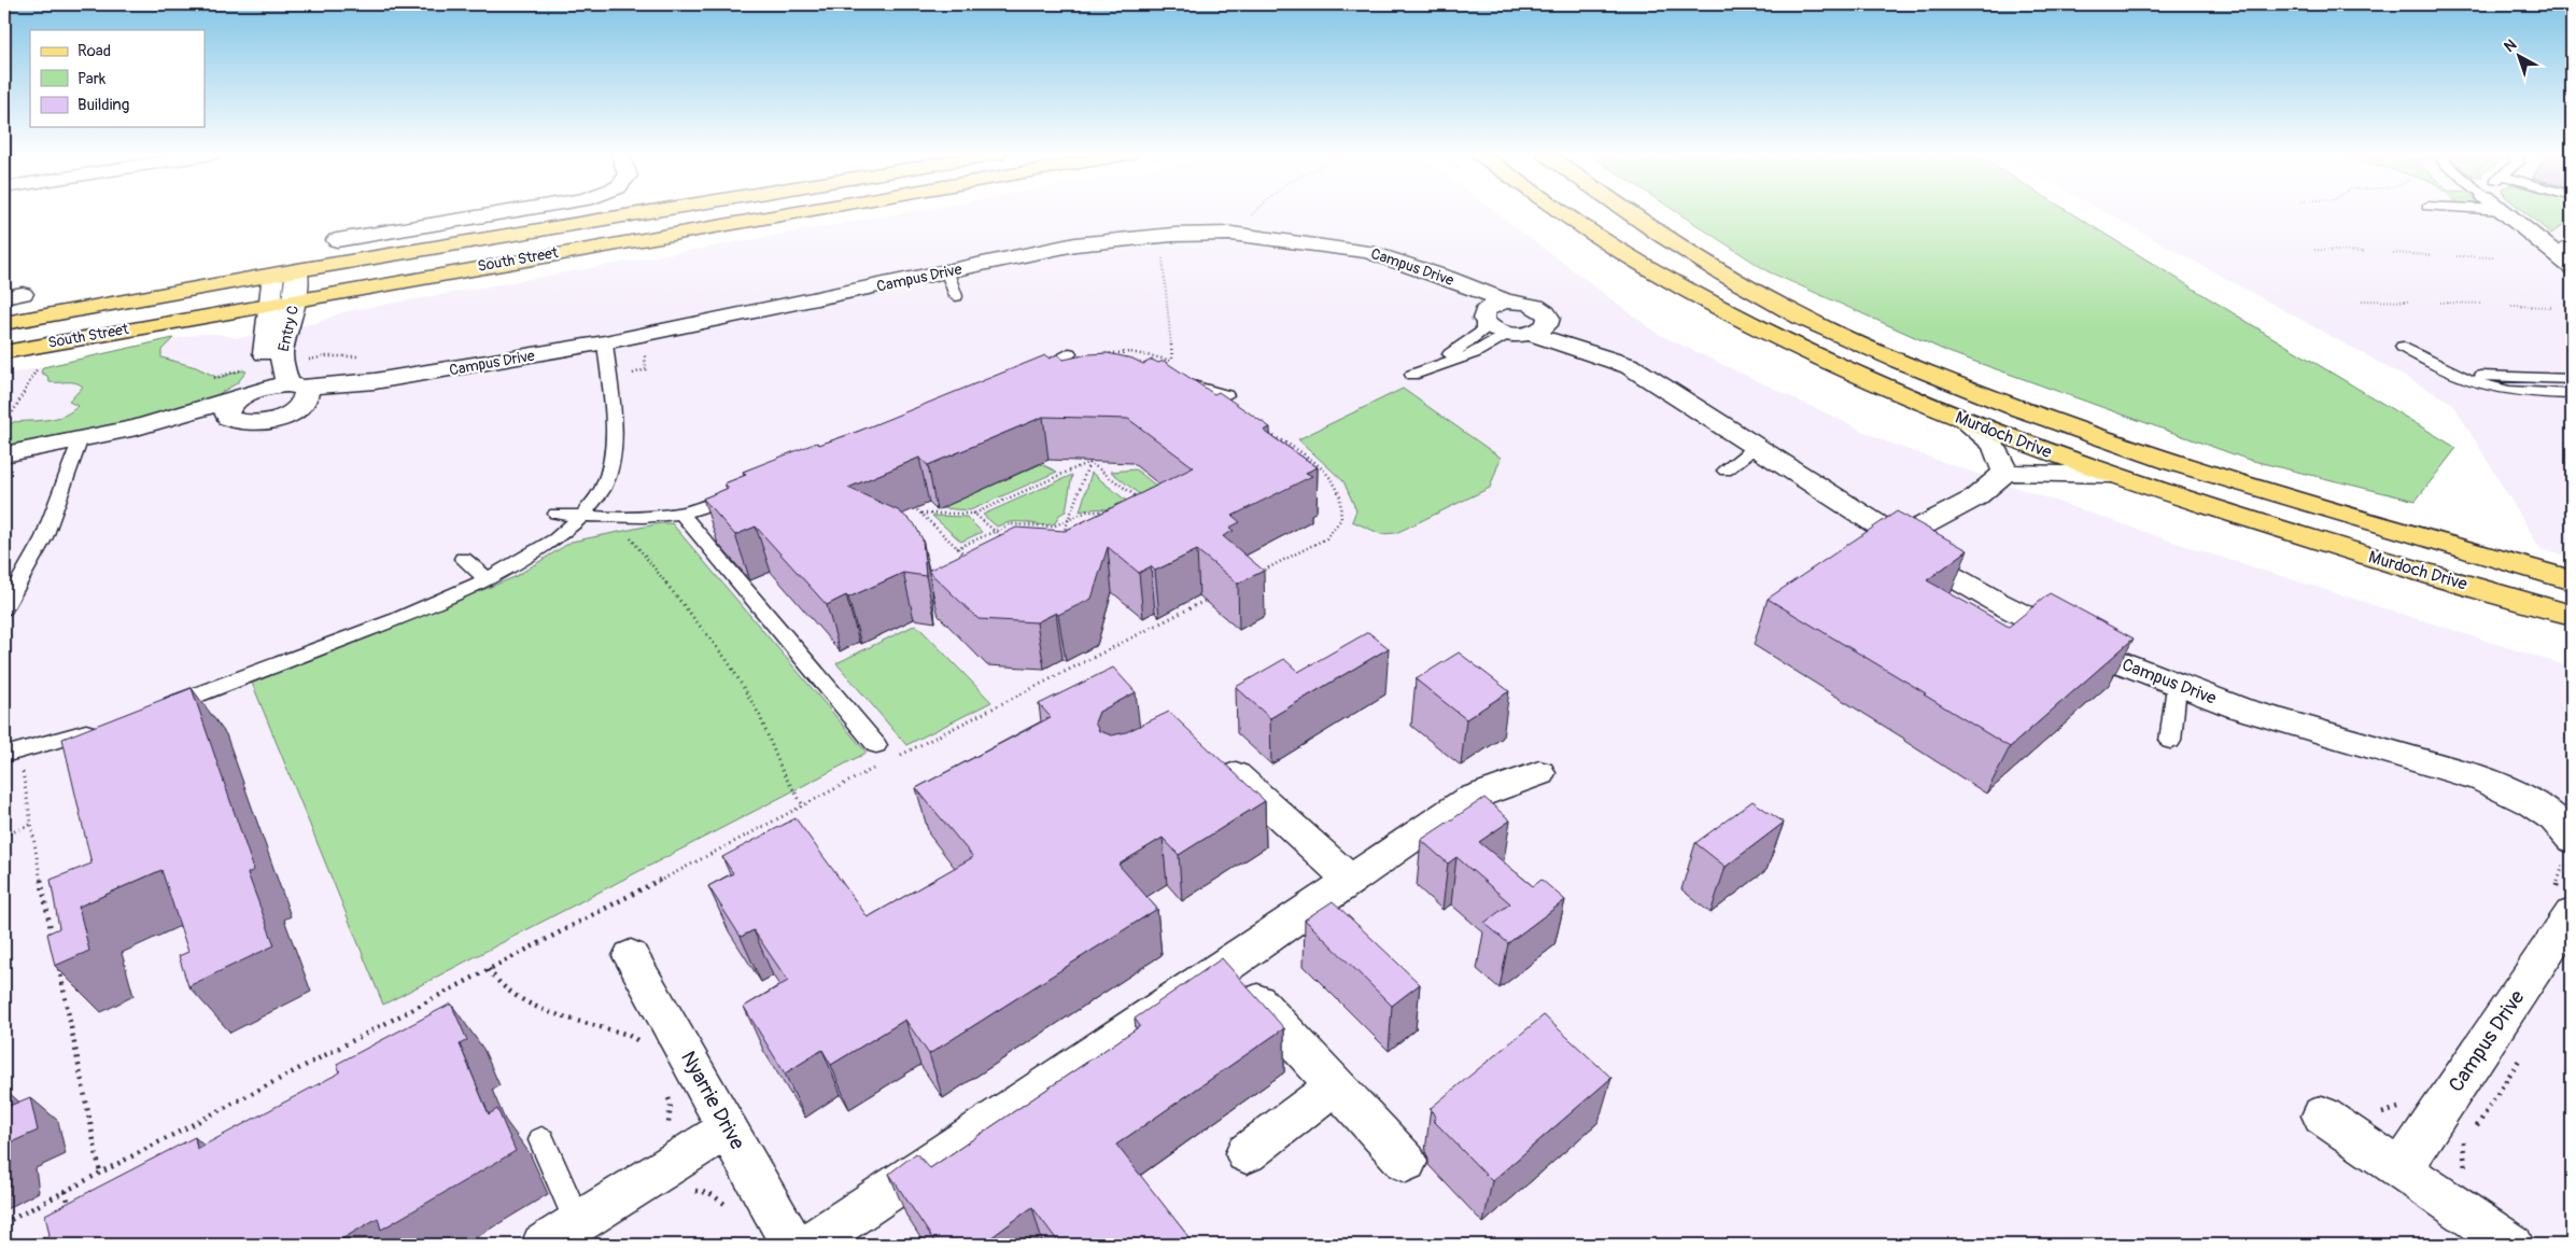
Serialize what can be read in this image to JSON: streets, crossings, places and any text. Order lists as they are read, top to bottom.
{
  "streets": {
    "main road": ["South Street", "Murdoch Drive"],
    "street": ["Campus Drive", "Entry C", "Nyarrie Drive"]
  },
  "crossings": [
    ["South Street", "Entry C"],
    ["Campus Drive", "Entry C"]
  ],
  "legend": ["Road", "Park", "Building"],
  "north": "top left"
}
